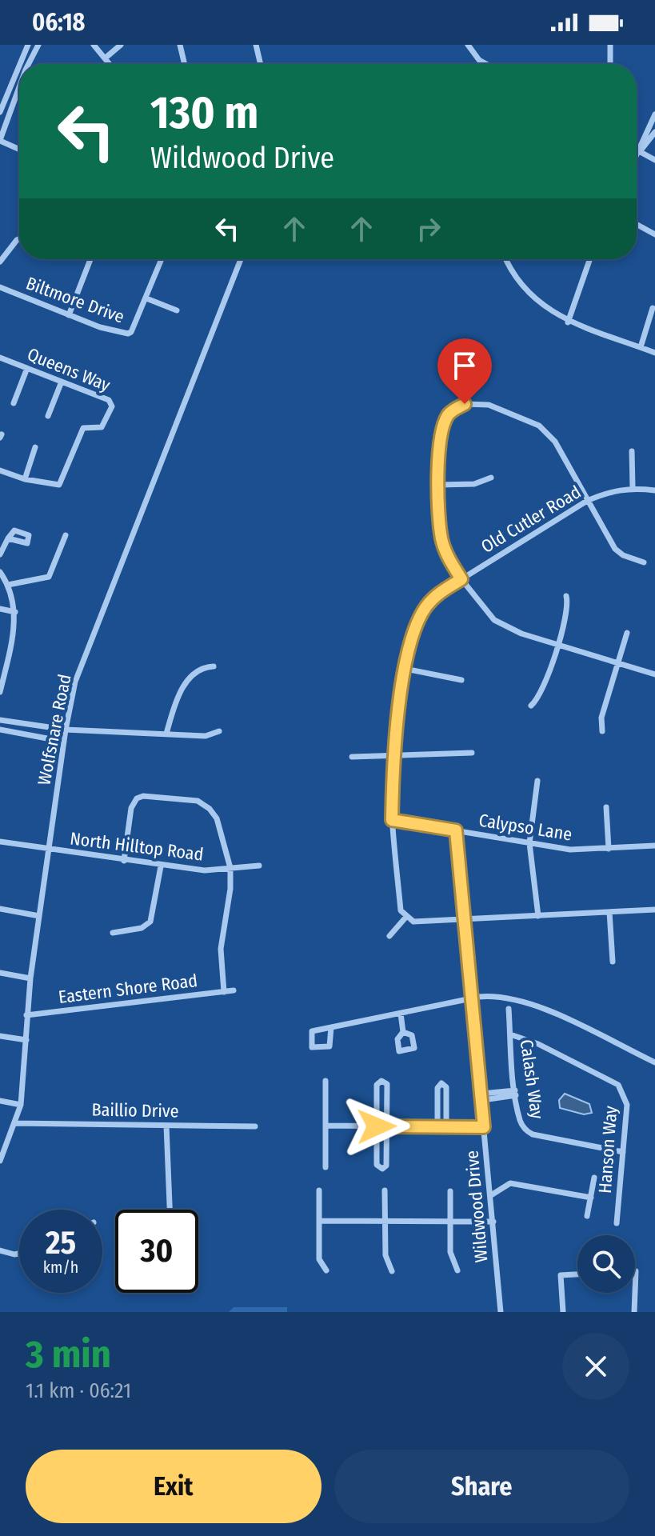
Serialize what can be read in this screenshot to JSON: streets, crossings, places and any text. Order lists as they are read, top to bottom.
{
  "streets": {
    "street": [
      "Biltmore Drive",
      "Queens Way",
      "Old Cutler Road",
      "Wolfsnare Road",
      "Calypso Lane",
      "North Hilltop Road",
      "Eastern Shore Road",
      "Calash Way",
      "Baillio Drive",
      "Hanson Way",
      "Wildwood Drive"
    ]
  },
  "crossings": [
    ["Old Cutler Road", "Calypso Lane"],
    ["Wolfsnare Road", "North Hilltop Road"],
    ["Wolfsnare Road", "Eastern Shore Road"],
    ["Wolfsnare Road", "Baillio Drive"],
    ["Calypso Lane", "Wildwood Drive"],
    ["Calash Way", "Hanson Way"]
  ],
  "page": {
    "status": "06:18",
    "turn": ["130 m", "Wildwood Drive"],
    "speed": "25 km/h",
    "limit": "30",
    "heading": ["3 min", "1.1 km · 06:21"],
    "buttons": ["Exit", "Share"]
  }
}
